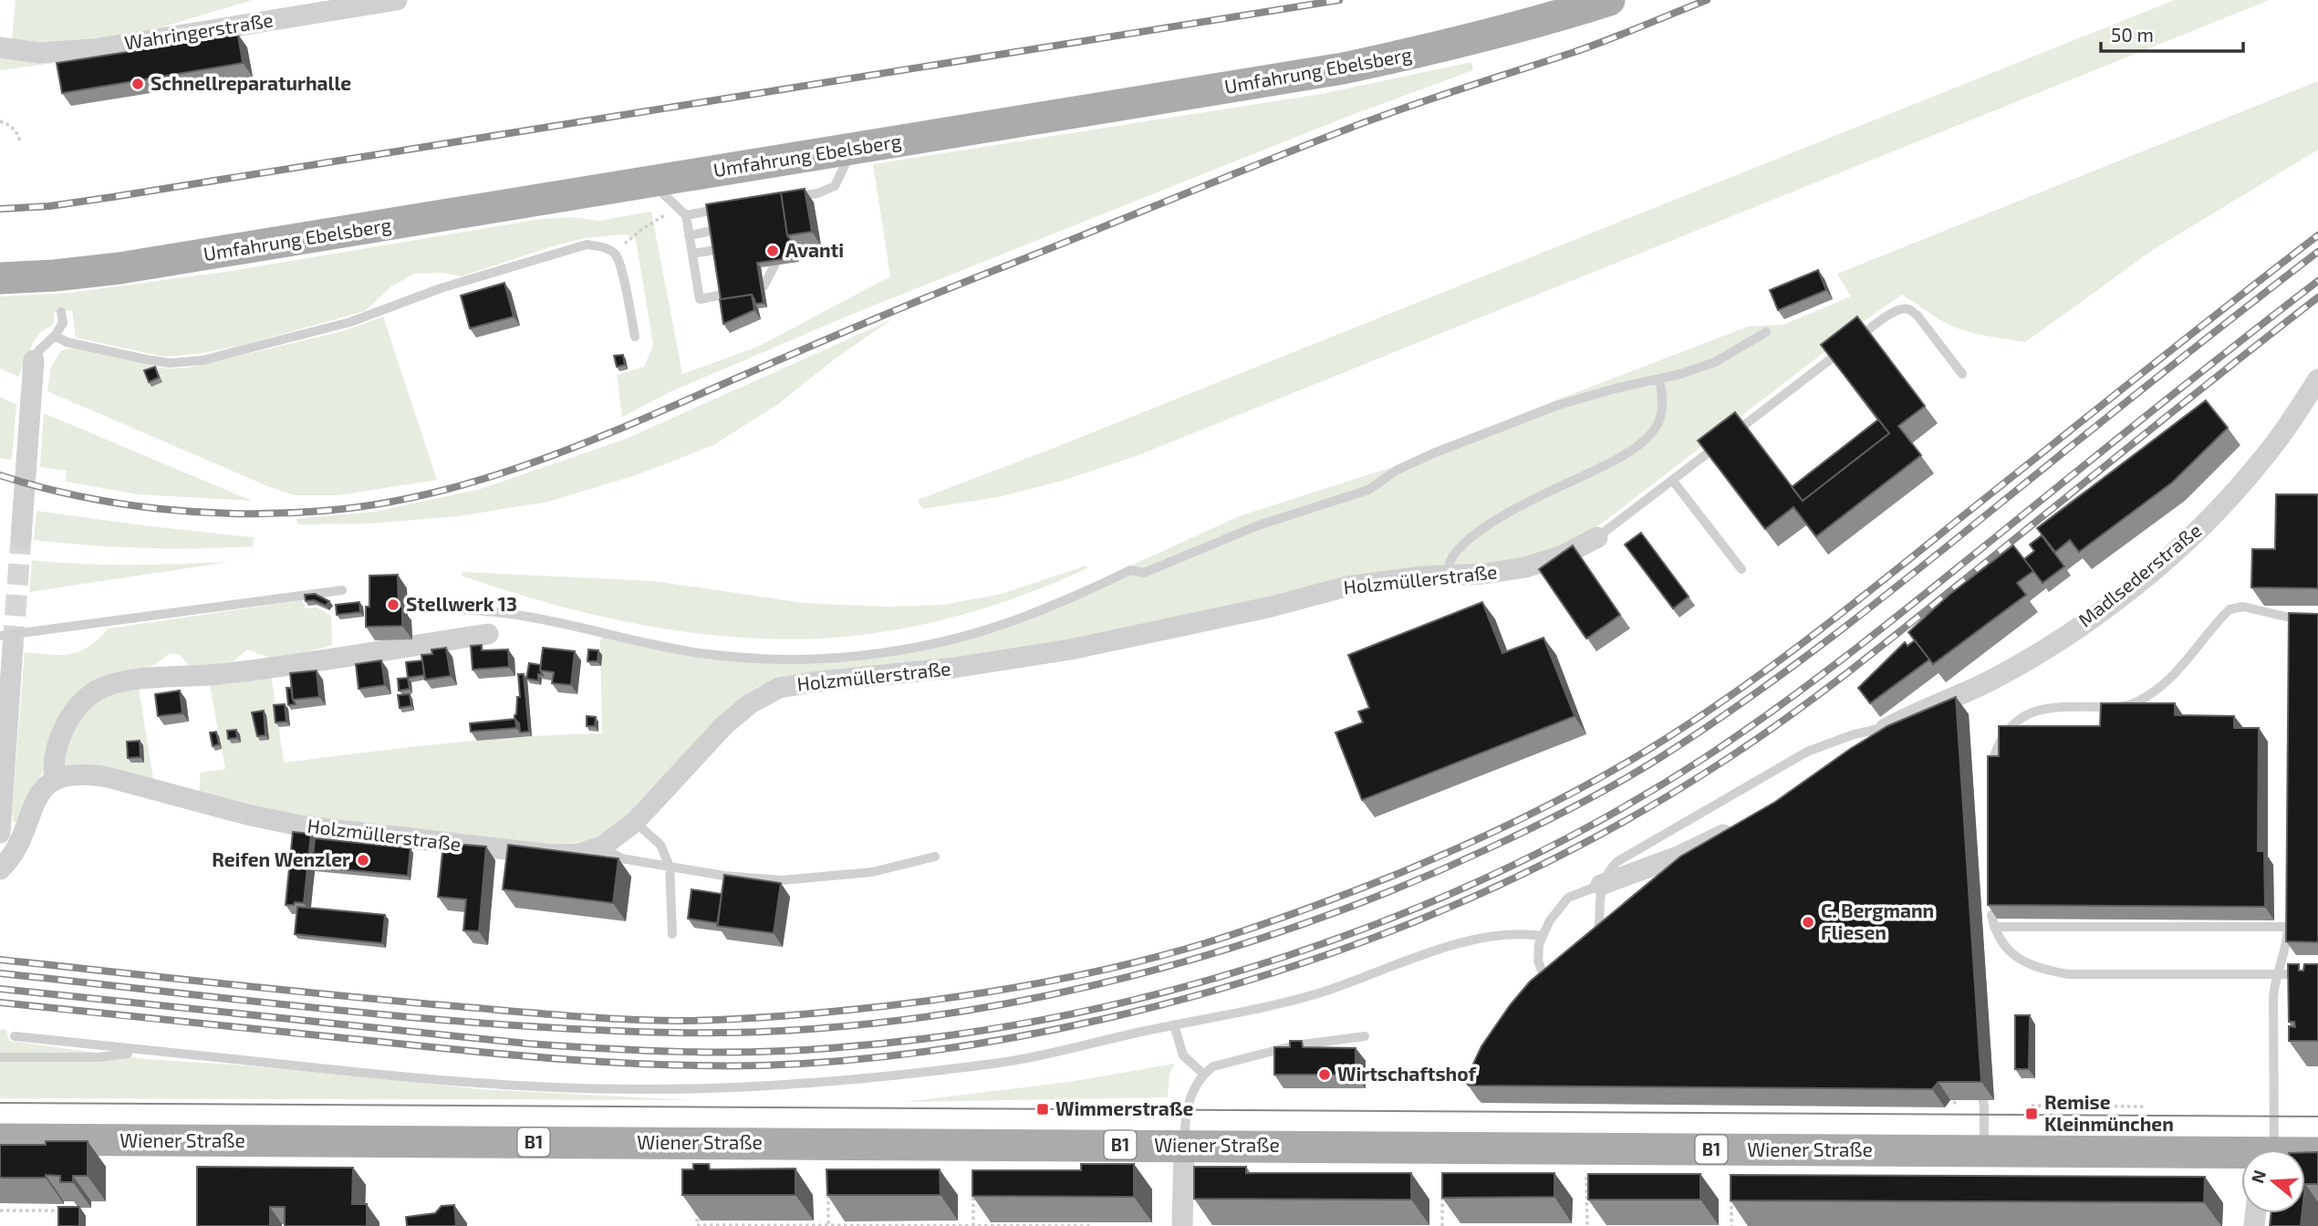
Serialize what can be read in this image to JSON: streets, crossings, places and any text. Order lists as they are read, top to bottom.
{
  "streets": {
    "main road": ["Umfahrung Ebelsberg", "Wiener Straße", "B1"],
    "street": ["Wahringerstraße", "Madlsederstraße", "Holzmüllerstraße"]
  },
  "places": {
    "other": [
      "Schnellreparaturhalle",
      "Avanti",
      "Stellwerk 13",
      "Reifen Wenzler",
      "C. Bergmann Fliesen",
      "Wirtschaftshof"
    ],
    "transit": ["Wimmerstraße", "Remise Kleinmünchen"]
  },
  "scale_bar": "50 m",
  "north": "left"
}
